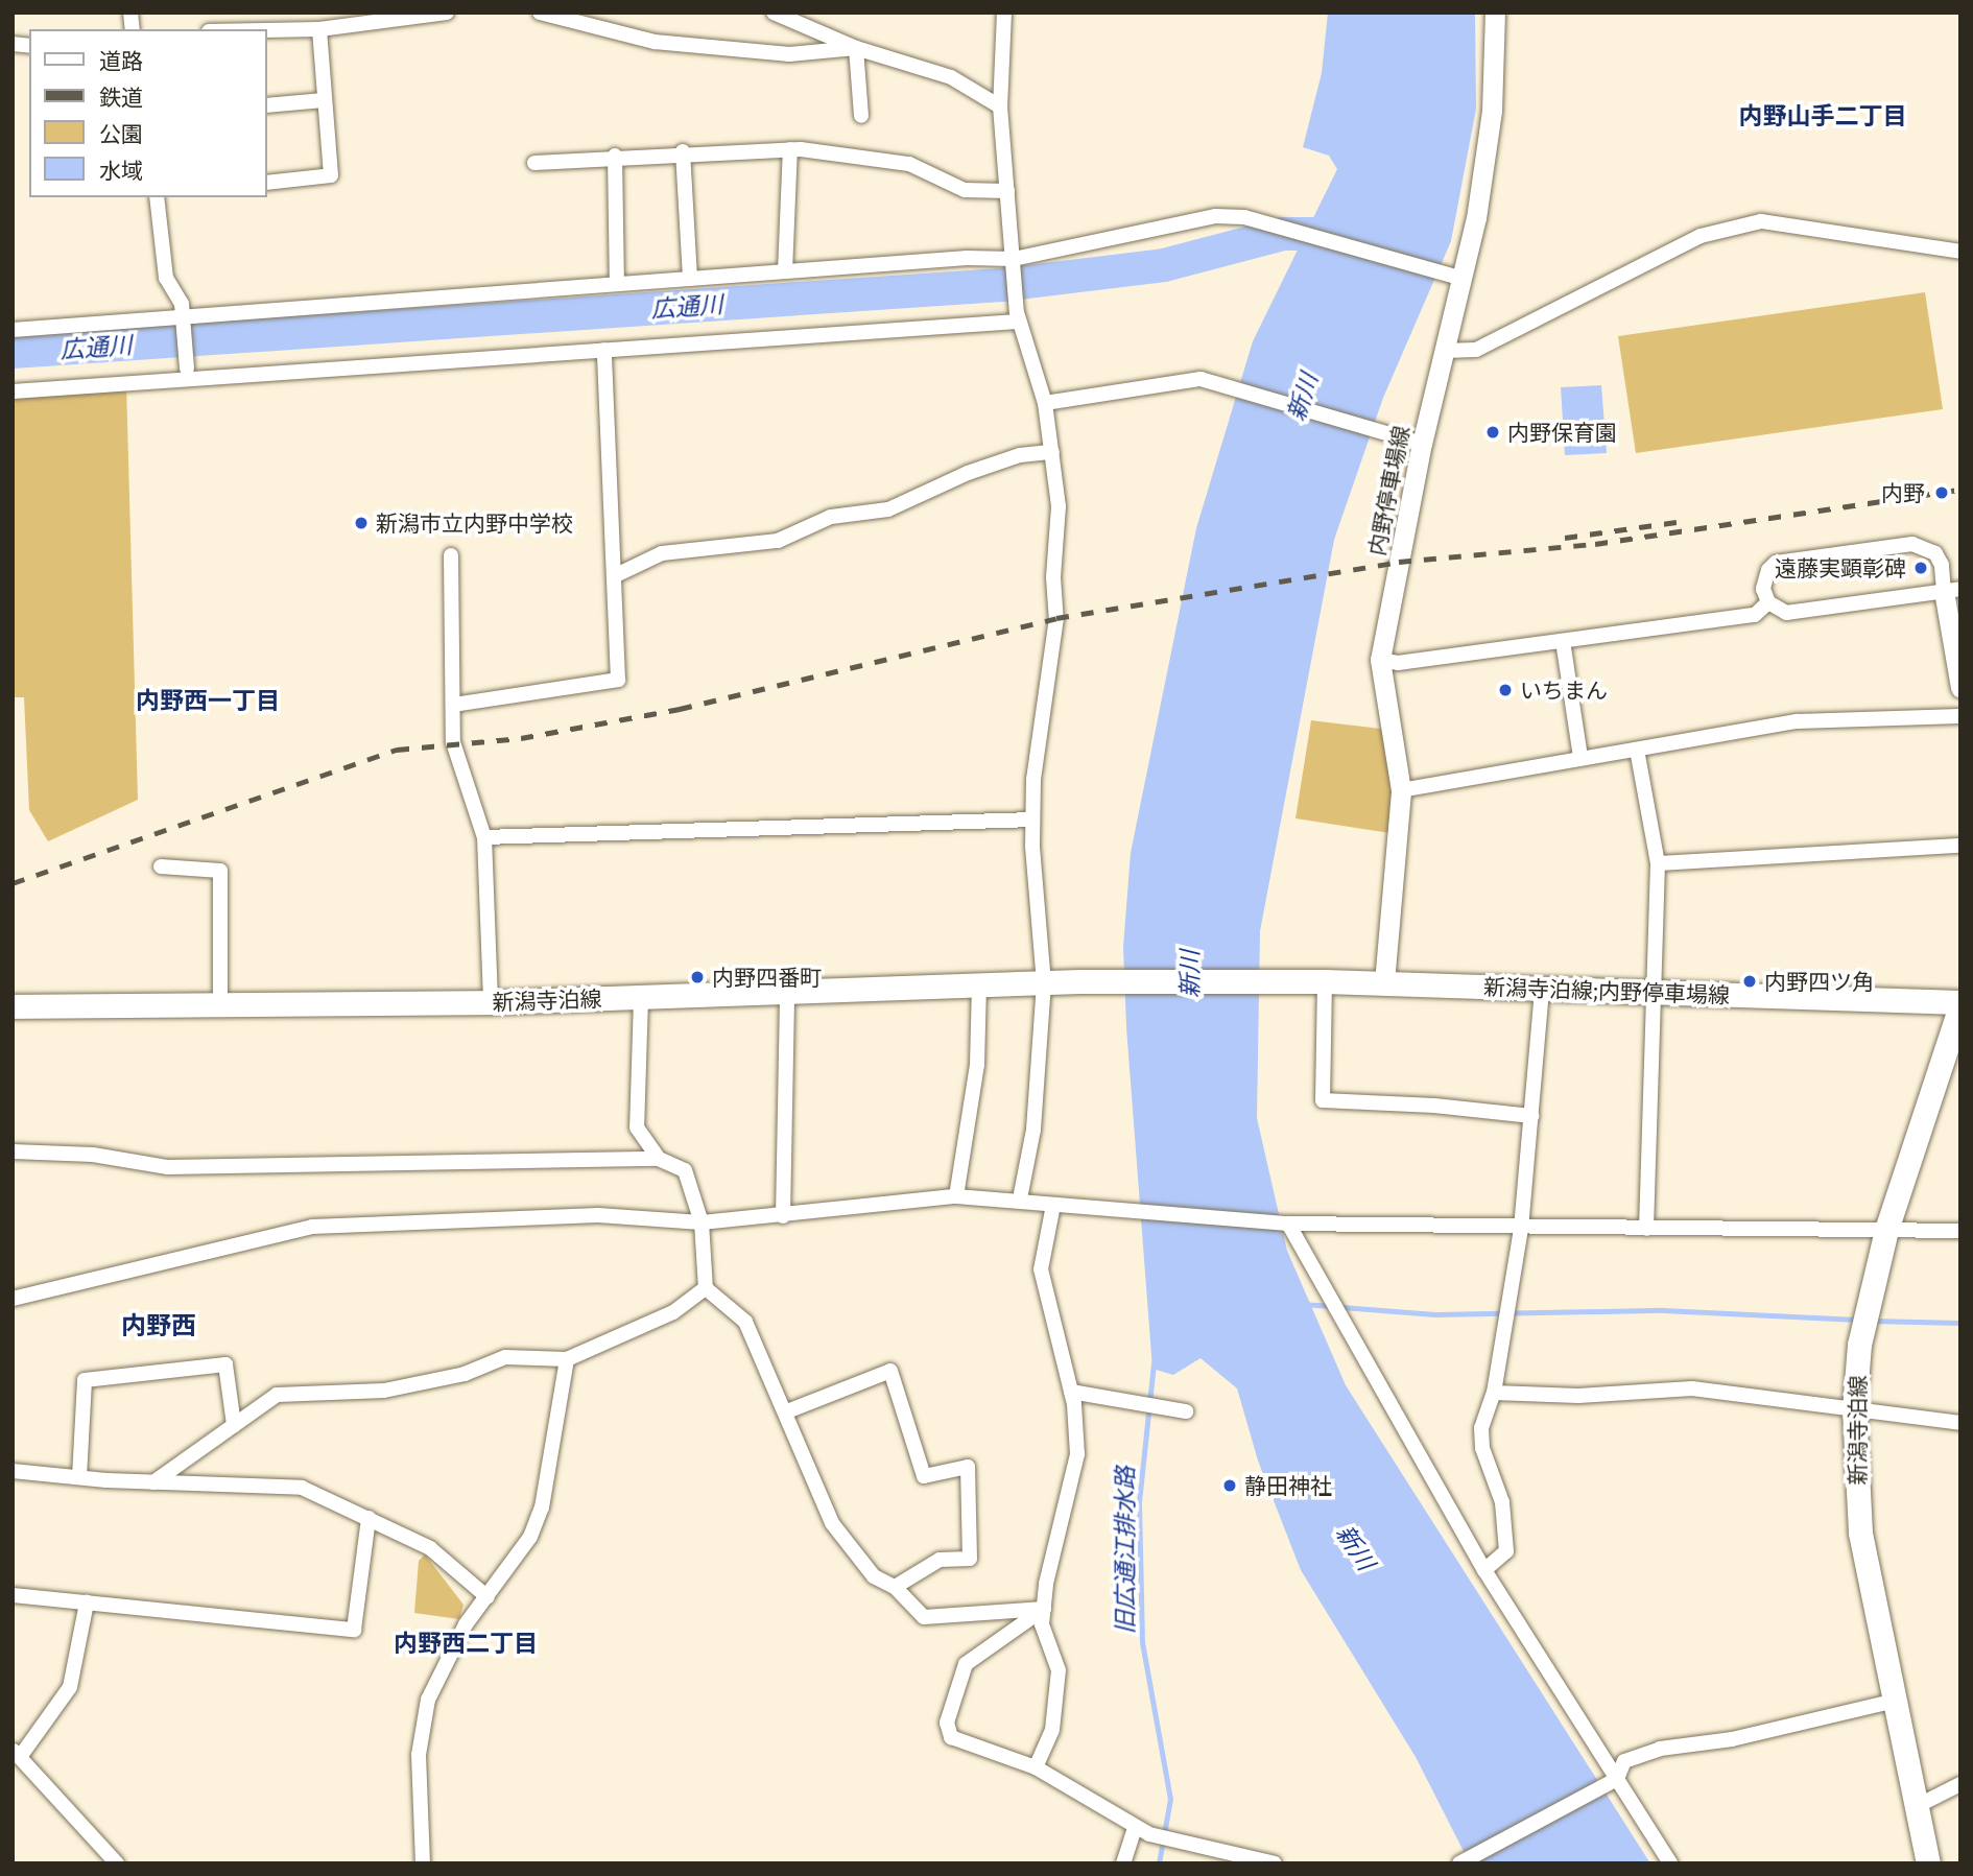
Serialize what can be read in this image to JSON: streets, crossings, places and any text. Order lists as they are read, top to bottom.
{
  "streets": {
    "main road": ["内野停車場線", "新潟寺泊線;内野停車場線", "新潟寺泊線"]
  },
  "crossings": [
    ["内野停車場線", "新潟寺泊線;内野停車場線"],
    ["新潟寺泊線;内野停車場線", "新潟寺泊線"]
  ],
  "districts": [
    "内野山手二丁目",
    "内野西一丁目",
    "内野西",
    "内野西二丁目"
  ],
  "water": ["広通川", "新川", "旧広通江排水路"],
  "places": [
    "内野保育園",
    "内野",
    "新潟市立内野中学校",
    "遠藤実顕彰碑",
    "いちまん",
    "内野四番町",
    "内野四ツ角",
    "静田神社"
  ],
  "legend": [
    "道路",
    "鉄道",
    "公園",
    "水域"
  ]
}
